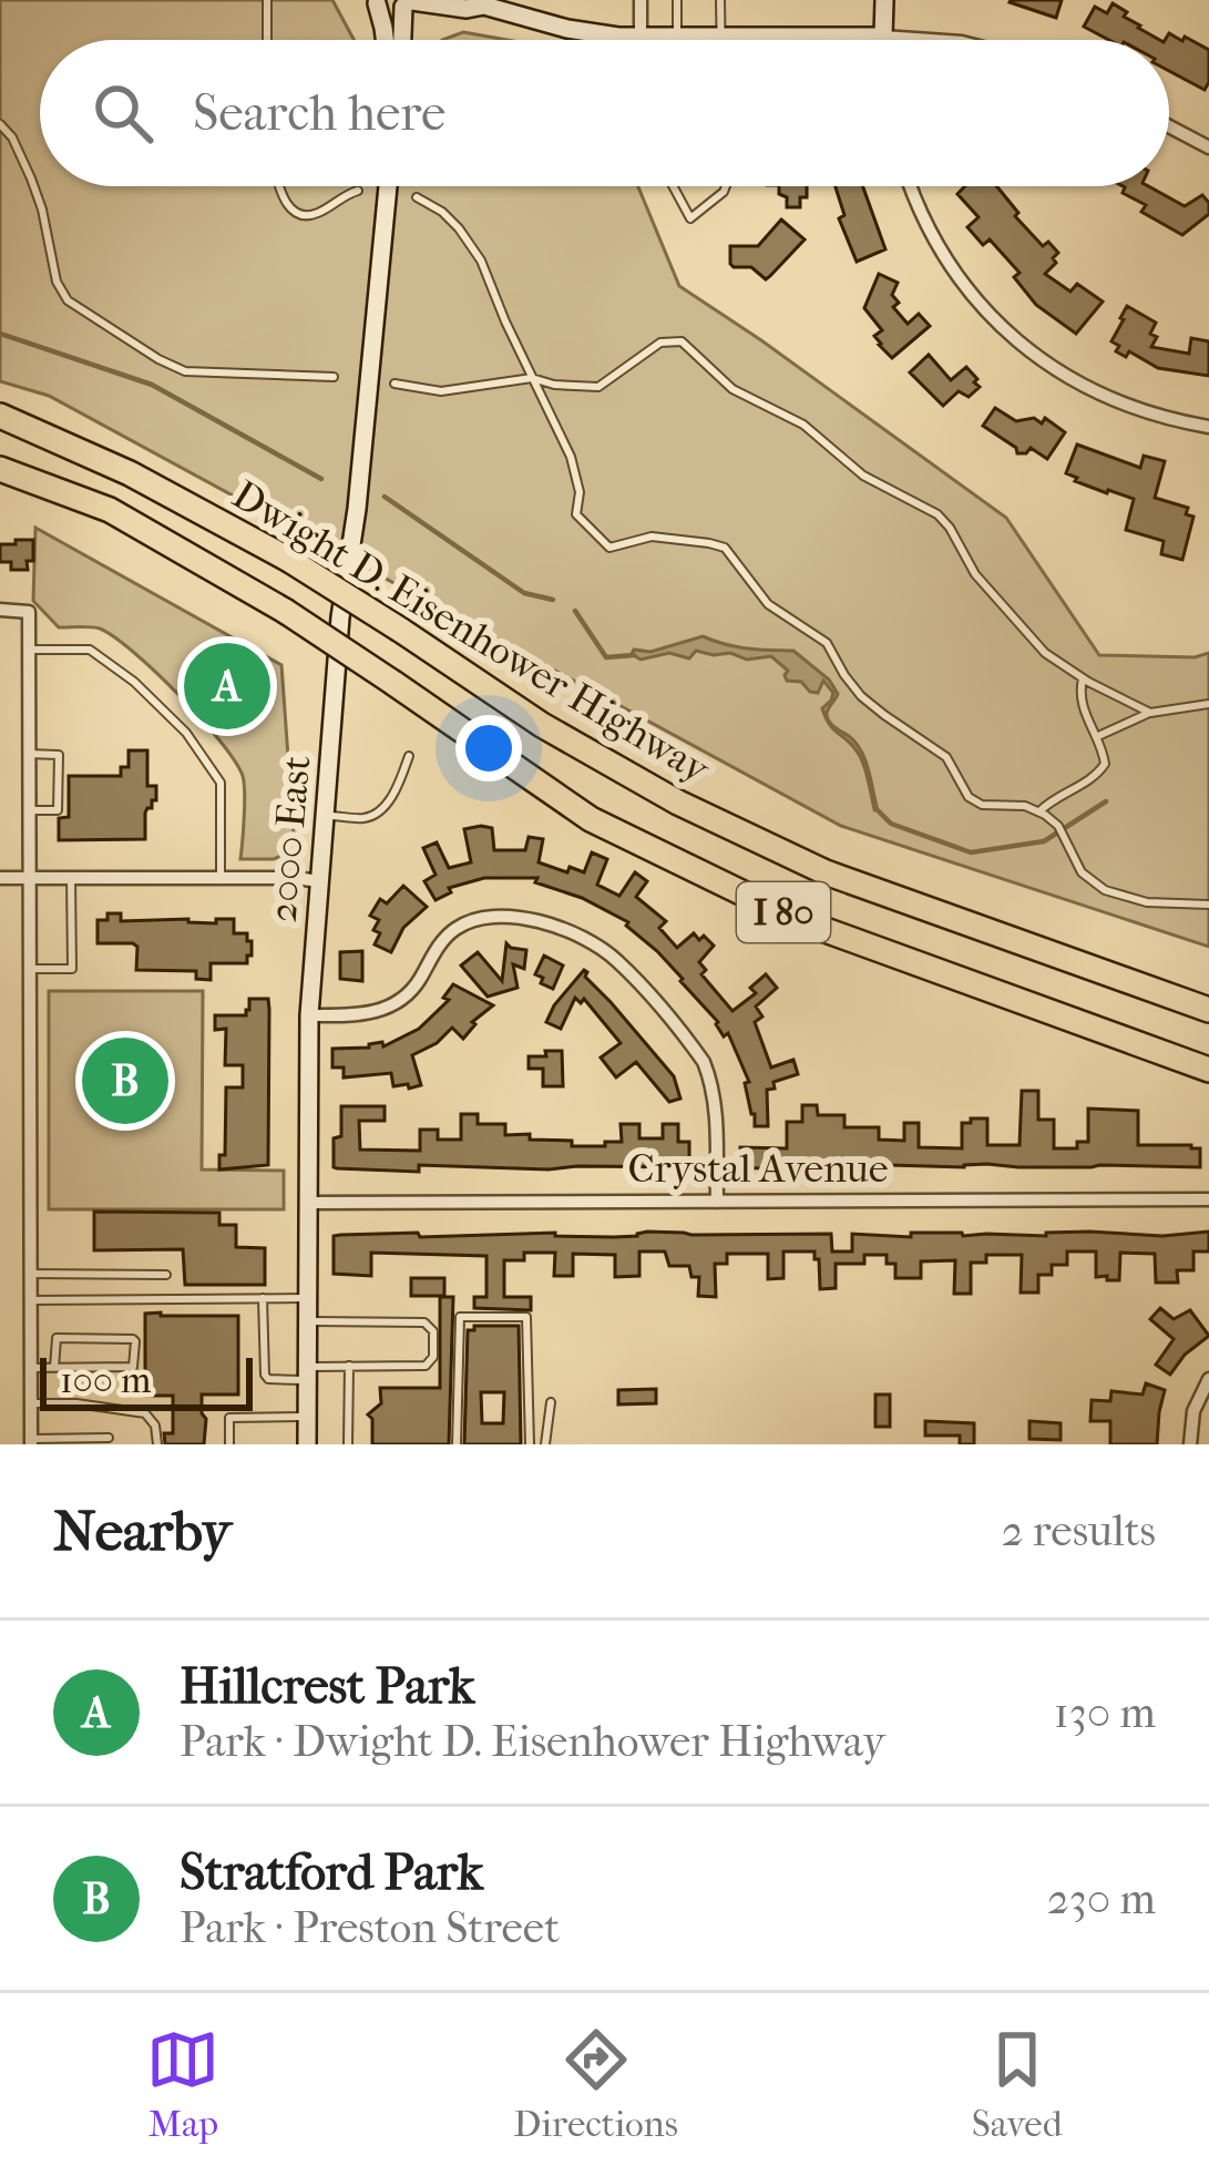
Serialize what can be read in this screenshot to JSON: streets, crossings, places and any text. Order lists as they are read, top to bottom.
{
  "streets": {
    "highway": ["Dwight D. Eisenhower Highway", "I 80"],
    "street": ["2000 East", "Crystal Avenue"]
  },
  "crossings": [
    ["2000 East", "Crystal Avenue"]
  ],
  "scale_bar": "100 m",
  "page": {
    "search": "Search here",
    "pins": ["A", "B"],
    "scale": "100 m",
    "heading": ["Nearby", "2 results"],
    "list": [
      {
        "mark": "A",
        "name": "Hillcrest Park",
        "note": "Park · Dwight D. Eisenhower Highway",
        "value": "130 m"
      },
      {
        "mark": "B",
        "name": "Stratford Park",
        "note": "Park · Preston Street",
        "value": "230 m"
      }
    ],
    "nav": ["Map", "Directions", "Saved"]
  }
}
